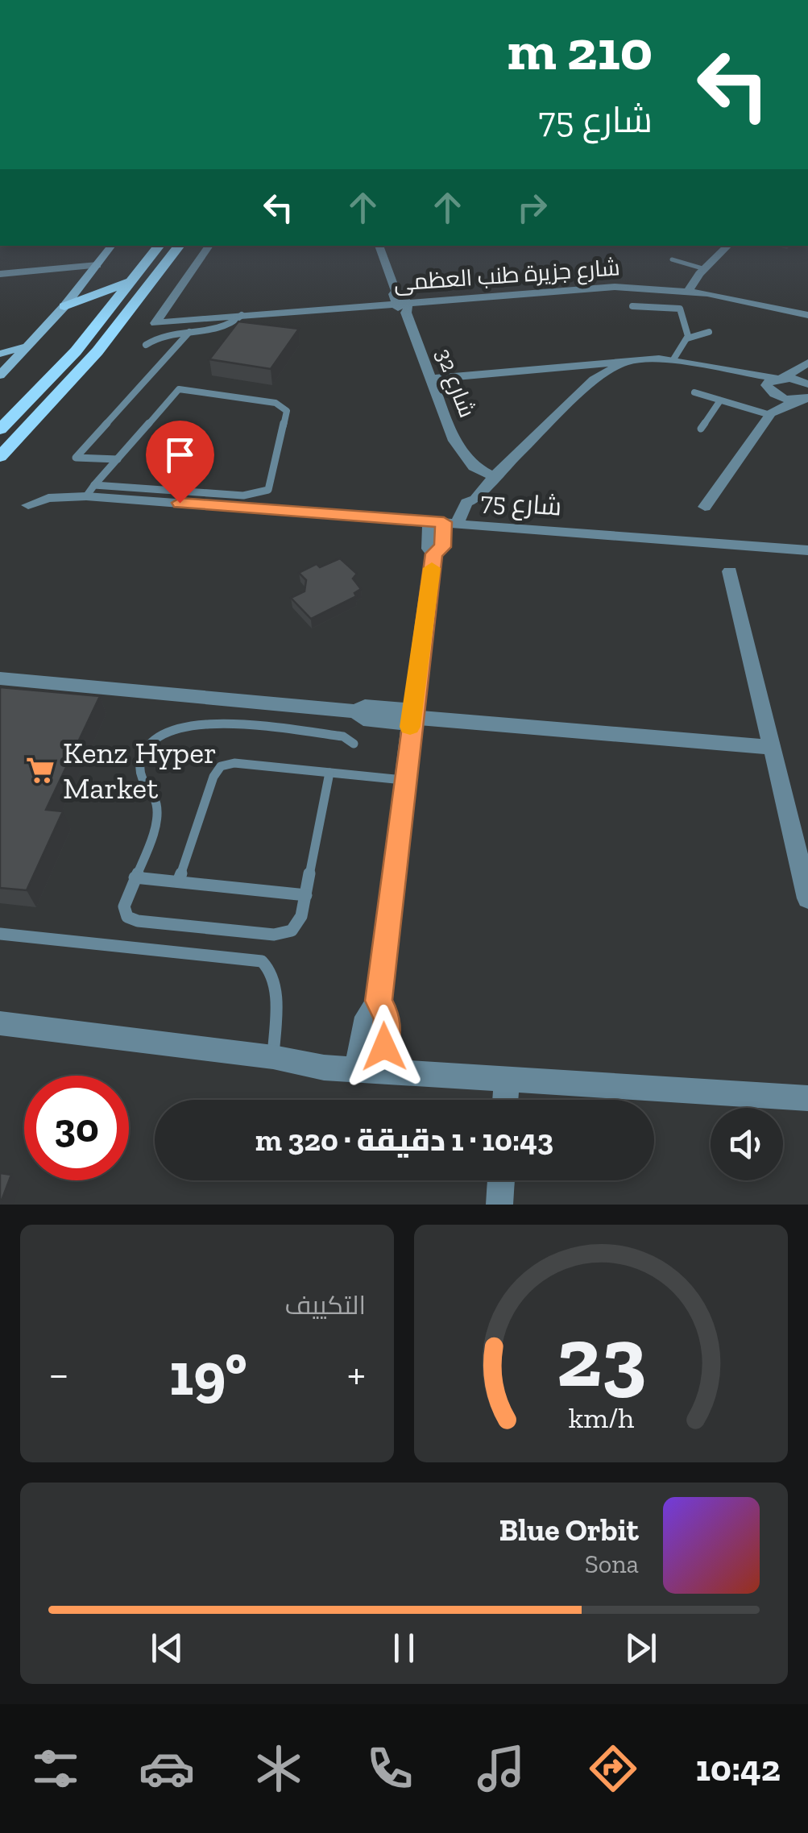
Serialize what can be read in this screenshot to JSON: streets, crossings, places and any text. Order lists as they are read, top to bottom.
{
  "streets": {
    "street": ["شارع جزيرة طنب العظمى", "شارع 32", "شارع 75"]
  },
  "crossings": [
    ["شارع جزيرة طنب العظمى", "شارع 32"]
  ],
  "places": {
    "supermarket": ["Kenz Hyper Market"]
  },
  "page": {
    "turn": ["210 m", "شارع 75"],
    "limit": "30",
    "trip": "10:43 · 1 دقيقة · 320 m",
    "tile": "التكييف",
    "heat": ["−", "19°", "+"],
    "song": ["Blue Orbit", "Sona"],
    "tabs": "10:42",
    "gauge": ["23", "km/h"]
  }
}
